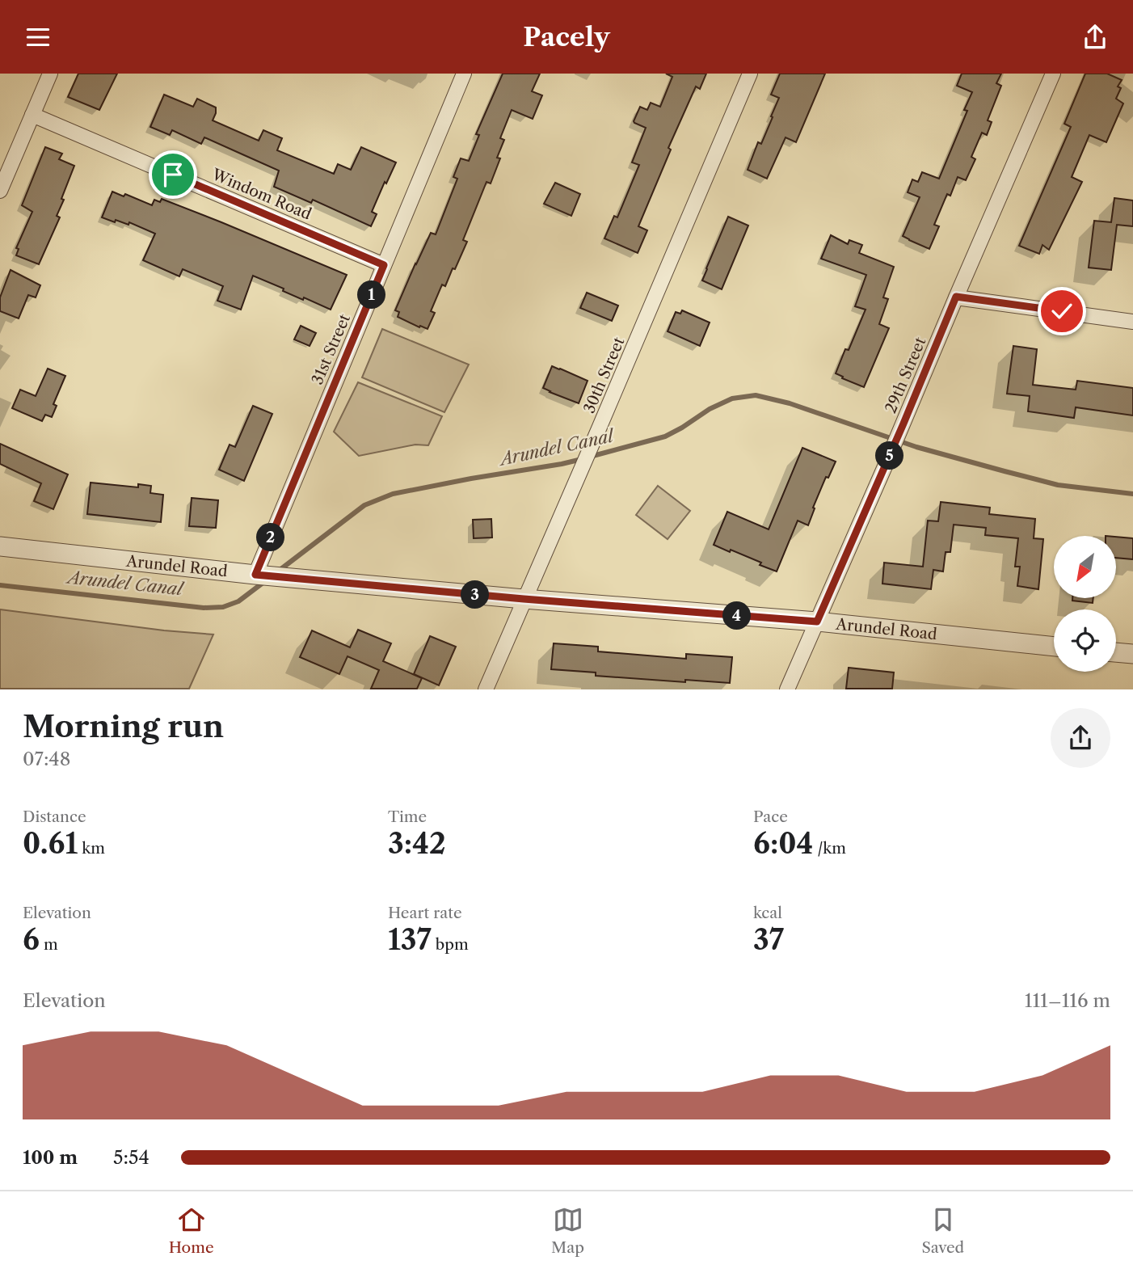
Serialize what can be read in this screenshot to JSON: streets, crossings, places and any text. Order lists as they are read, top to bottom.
{
  "streets": {
    "street": [
      "Windom Road",
      "31st Street",
      "30th Street",
      "29th Street",
      "Arundel Road"
    ]
  },
  "crossings": [
    ["Windom Road", "31st Street"],
    ["31st Street", "Arundel Road"],
    ["30th Street", "Arundel Road"],
    ["29th Street", "Arundel Road"]
  ],
  "water": ["Arundel Canal"],
  "north": "bottom left",
  "page": {
    "header": "Pacely",
    "pins": [
      "1",
      "5",
      "2",
      "3",
      "4"
    ],
    "heading": ["Morning run", "07:48"],
    "stats": [
      ["Distance", "0.61 km"],
      ["Time", "3:42"],
      ["Pace", "6:04 /km"],
      ["Elevation", "6 m"],
      ["Heart rate", "137 bpm"],
      ["kcal", "37"]
    ],
    "chart": ["Elevation", "111–116 m"],
    "list": [
      {
        "name": "100 m",
        "note": "5:54"
      }
    ],
    "tabs": ["Home", "Map", "Saved"]
  }
}
